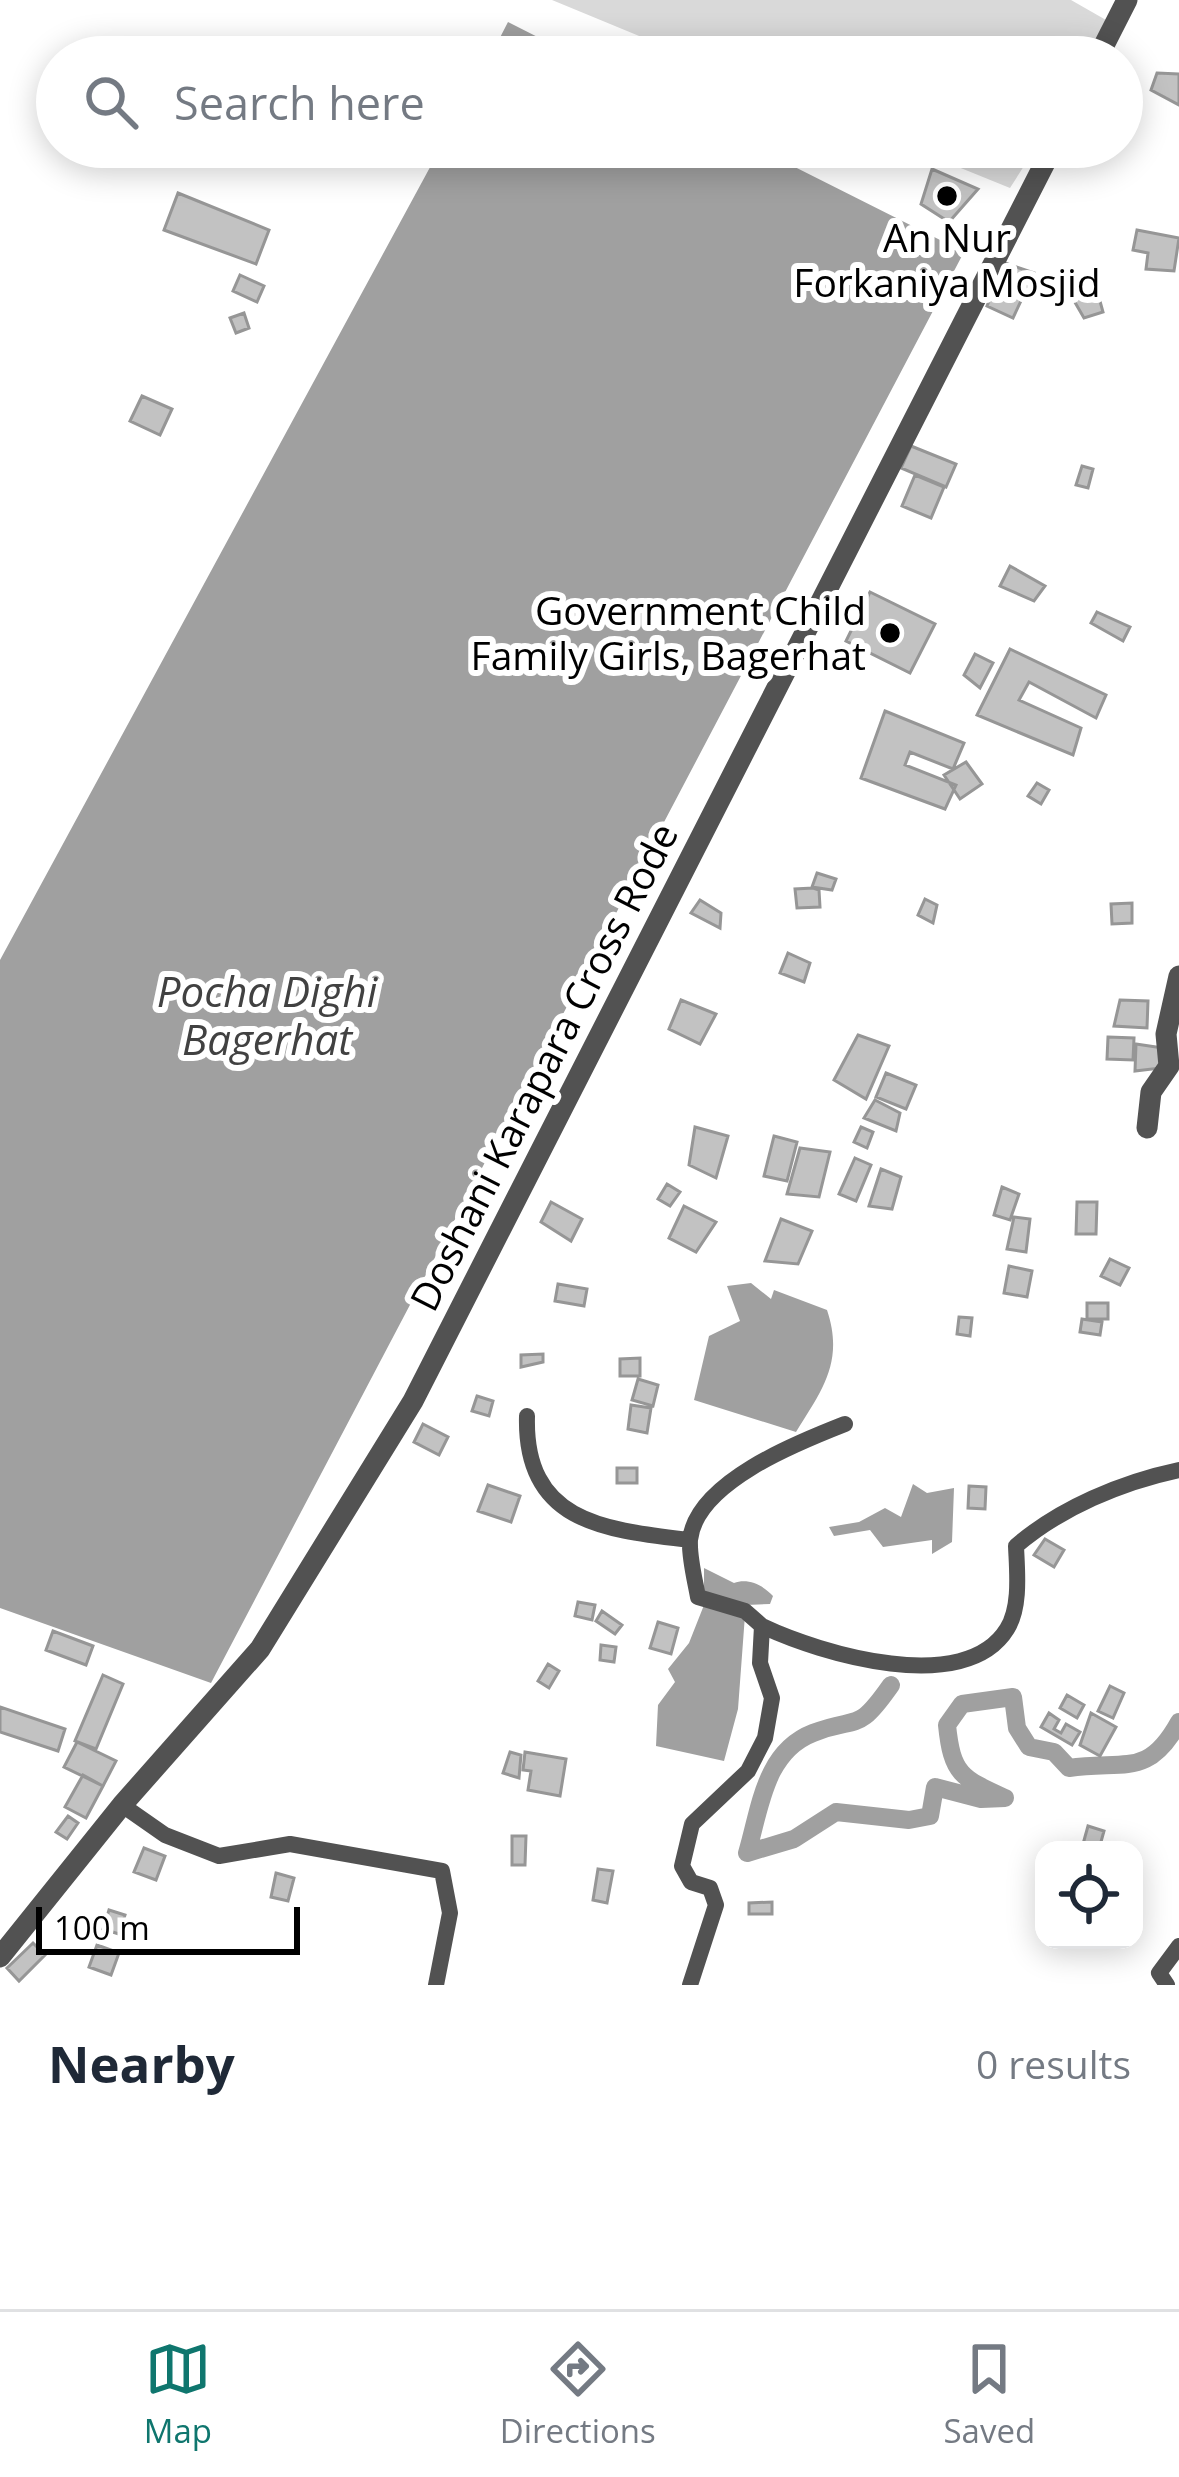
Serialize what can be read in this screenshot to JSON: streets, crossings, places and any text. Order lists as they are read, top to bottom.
{
  "streets": {
    "street": ["Doshani Karapara Cross Rode"]
  },
  "water": ["Pocha Dighi Bagerhat"],
  "places": ["An Nur Forkaniya Mosjid", "Government Child Family Girls, Bagerhat"],
  "scale_bar": "100 m",
  "page": {
    "search": "Search here",
    "scale": "100 m",
    "heading": ["Nearby", "0 results"],
    "nav": ["Map", "Directions", "Saved"]
  }
}
